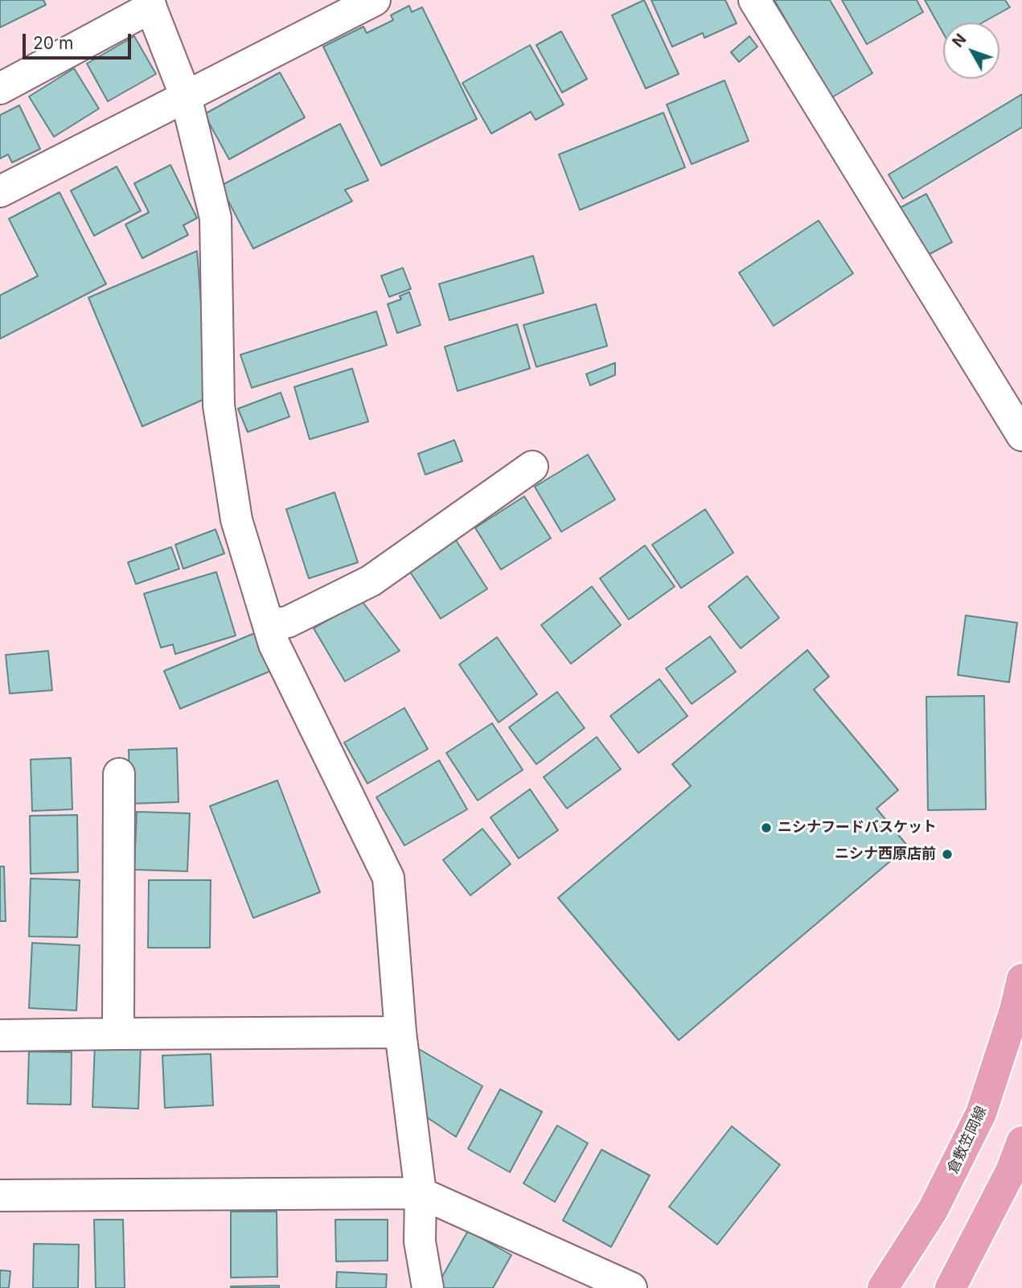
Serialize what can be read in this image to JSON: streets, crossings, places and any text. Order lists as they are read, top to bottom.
{
  "streets": {
    "main road": ["倉敷笠岡線"]
  },
  "places": ["ニシナフードバスケット", "ニシナ西原店前"],
  "scale_bar": "20 m",
  "north": "top left"
}
